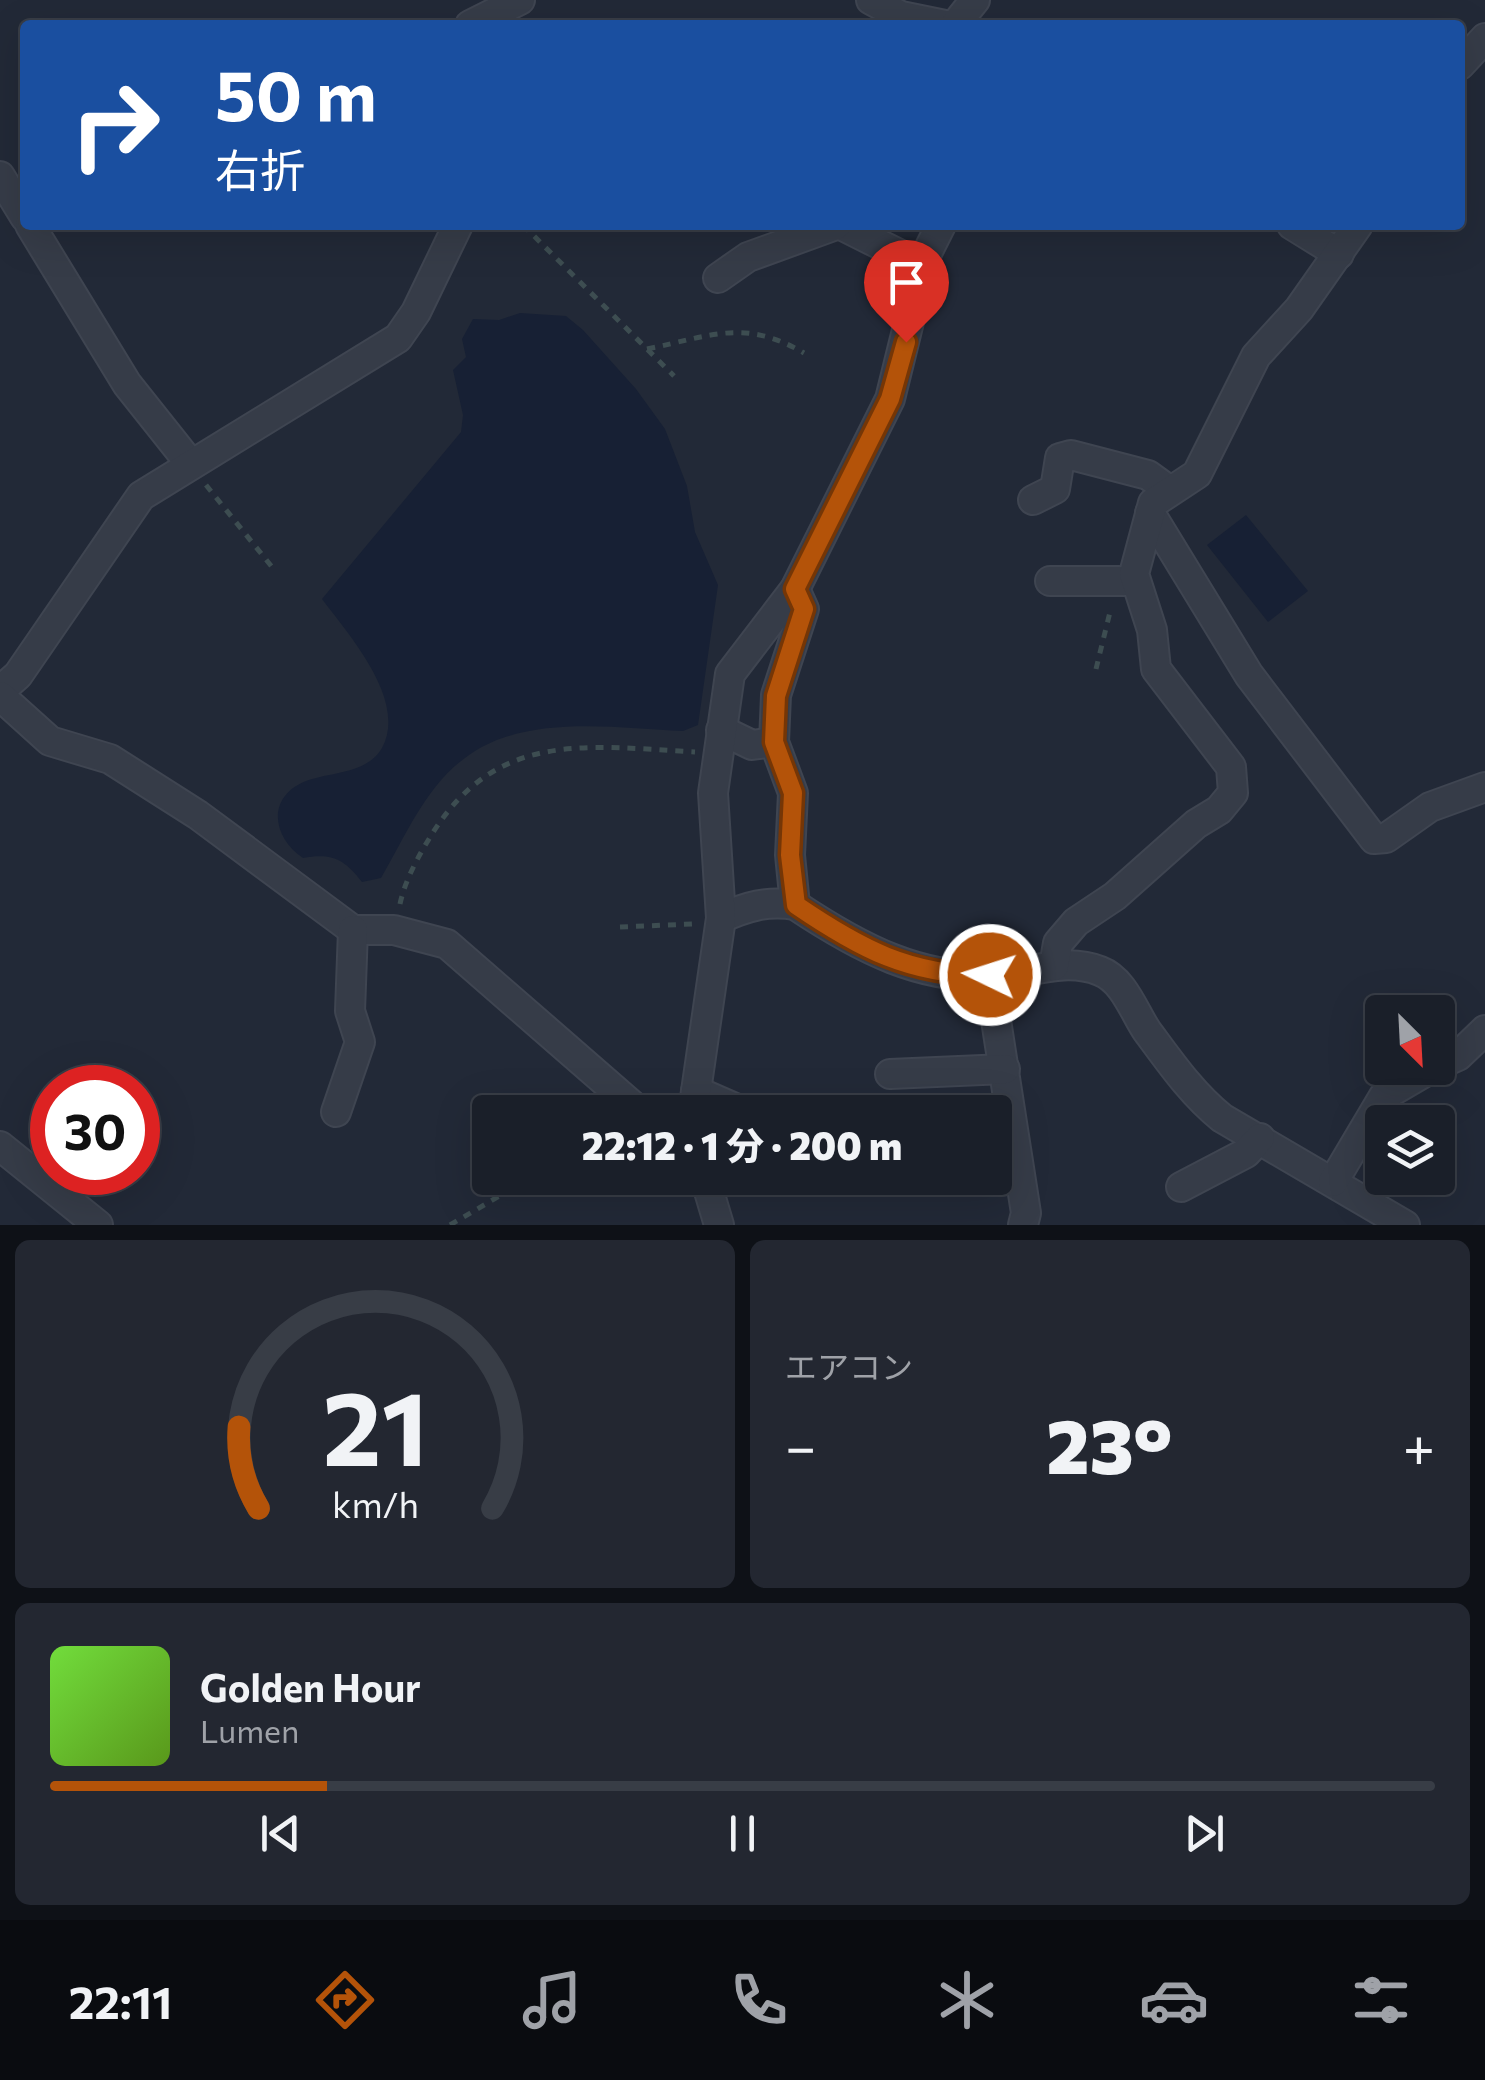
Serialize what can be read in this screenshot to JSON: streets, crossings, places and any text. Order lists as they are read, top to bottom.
{
  "north": "bottom right",
  "page": {
    "turn": ["50 m", "右折"],
    "limit": "30",
    "trip": "22:12 · 1 分 · 200 m",
    "tile": "エアコン",
    "heat": ["−", "23°", "+"],
    "song": ["Golden Hour", "Lumen"],
    "tabs": "22:11",
    "gauge": ["21", "km/h"]
  }
}
